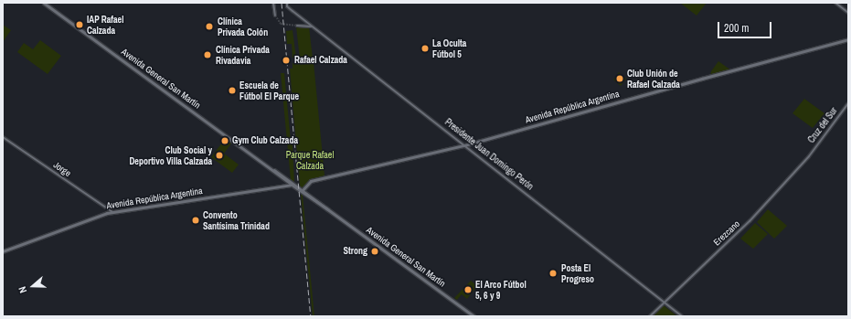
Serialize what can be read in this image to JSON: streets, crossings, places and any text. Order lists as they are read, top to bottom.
{
  "streets": {
    "main road": ["Avenida General San Martín", "Avenida República Argentina"],
    "street": [
      "Cruz del Sur",
      "Presidente Juan Domingo Perón",
      "Jorge",
      "Erezcano"
    ]
  },
  "crossings": [
    ["Avenida General San Martín", "Avenida República Argentina"],
    ["Avenida República Argentina", "Presidente Juan Domingo Perón"],
    ["Avenida República Argentina", "Jorge"],
    ["Cruz del Sur", "Erezcano"],
    ["Presidente Juan Domingo Perón", "Erezcano"]
  ],
  "parks": ["Parque Rafael Calzada"],
  "places": [
    "IAP Rafael Calzada",
    "Clínica Privada Colón",
    "La Oculta Fútbol 5",
    "Clínica Privada Rivadavia",
    "Rafael Calzada",
    "Club Unión de Rafael Calzada",
    "Escuela de Fútbol El Parque",
    "Gym Club Calzada",
    "Club Social y Deportivo Villa Calzada",
    "Convento Santísima Trinidad",
    "Strong",
    "Posta El Progreso",
    "El Arco Fútbol 5, 6 y 9"
  ],
  "scale_bar": "200 m",
  "north": "left"
}
